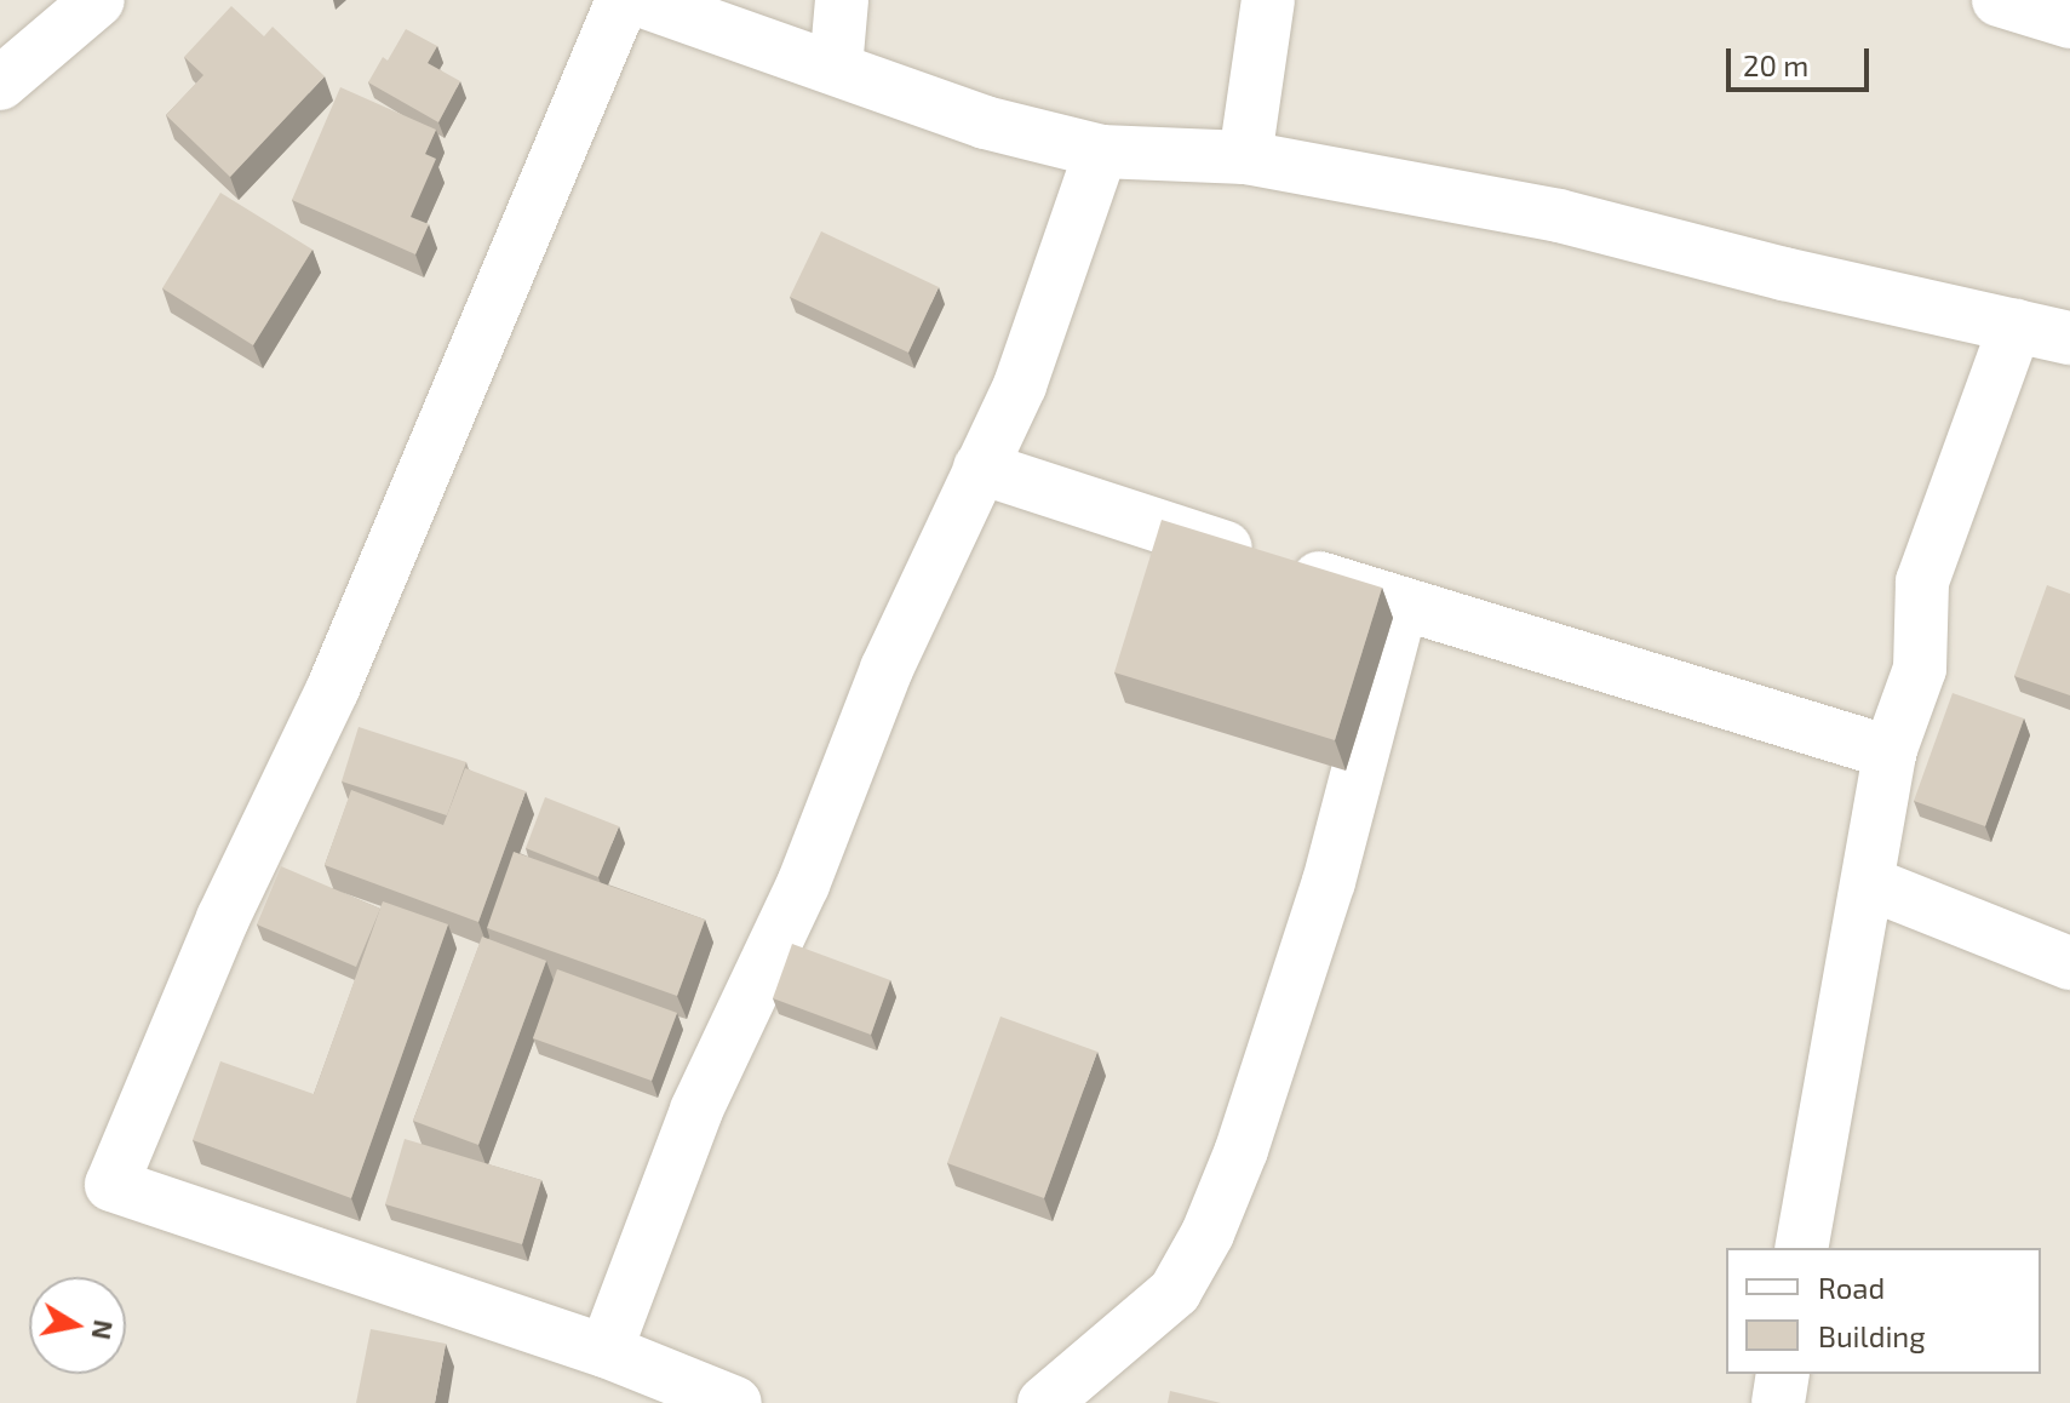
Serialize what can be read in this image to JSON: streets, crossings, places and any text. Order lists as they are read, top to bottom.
{
  "legend": ["Road", "Building"],
  "scale_bar": "20 m",
  "north": "right"
}
